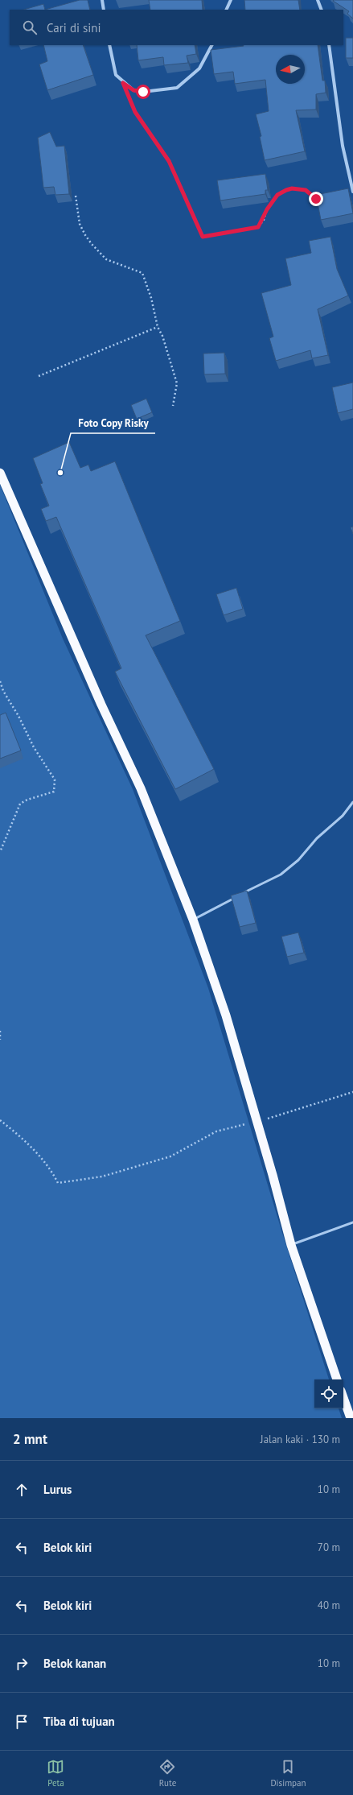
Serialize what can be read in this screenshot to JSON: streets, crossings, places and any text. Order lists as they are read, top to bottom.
{
  "places": ["Foto Copy Risky"],
  "north": "left",
  "page": {
    "search": "Cari di sini",
    "heading": ["2 mnt", "Jalan kaki · 130 m"],
    "list": [
      ["Lurus", "10 m"],
      ["Belok kiri", "70 m"],
      ["Belok kiri", "40 m"],
      ["Belok kanan", "10 m"],
      "Tiba di tujuan"
    ],
    "nav": ["Peta", "Rute", "Disimpan"]
  }
}
